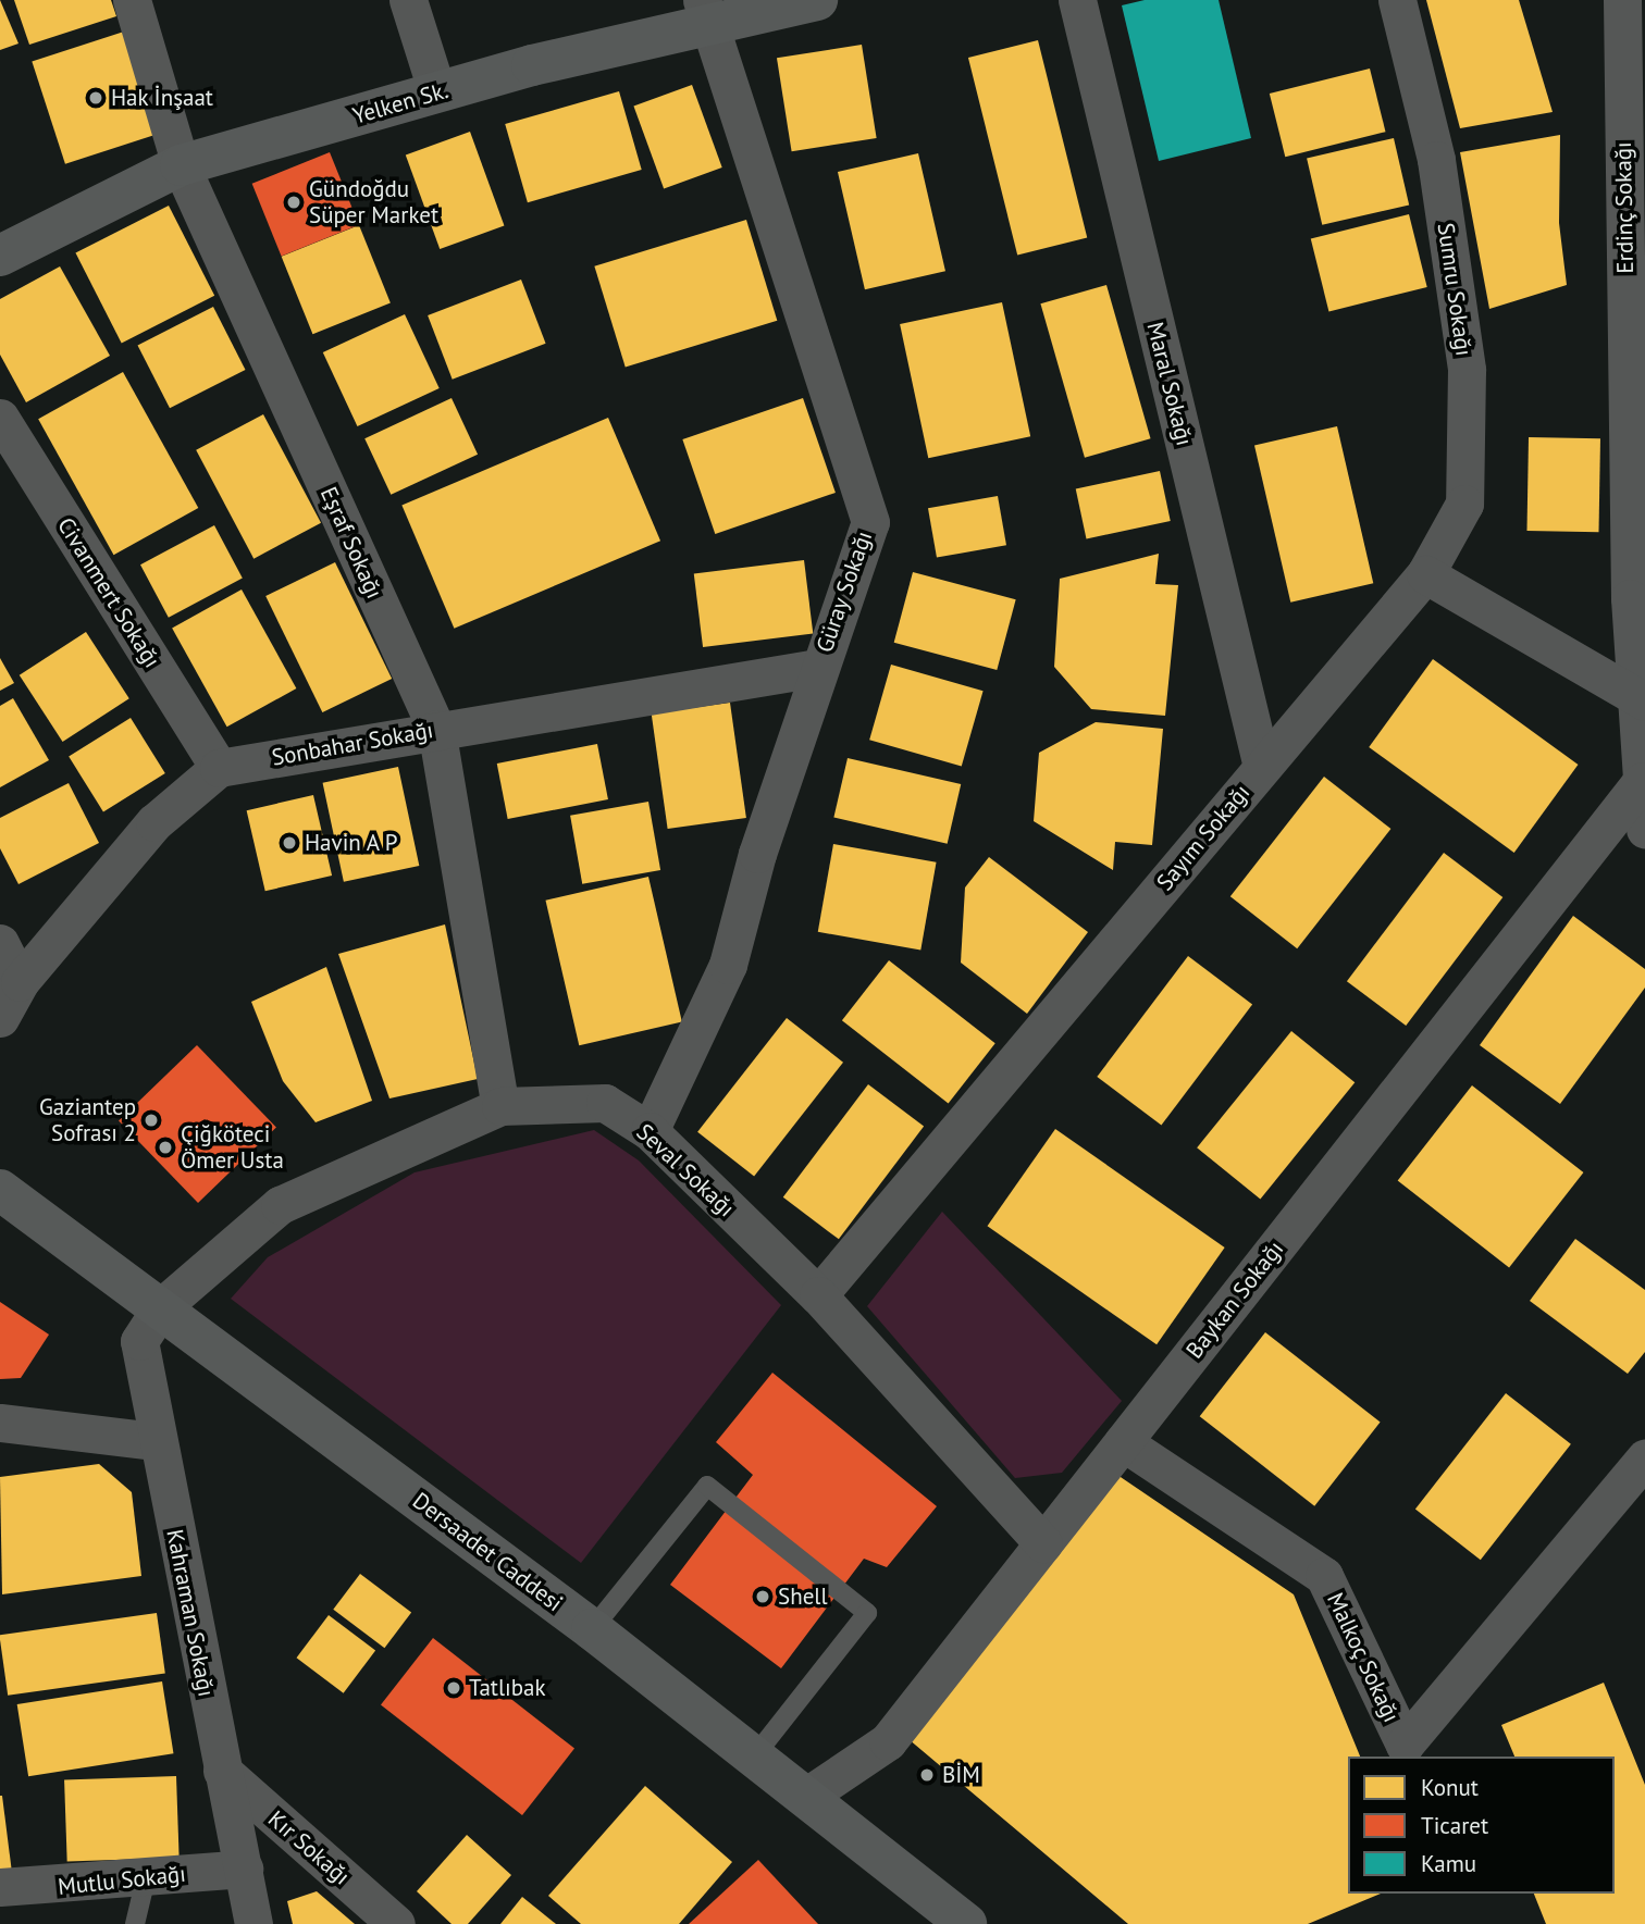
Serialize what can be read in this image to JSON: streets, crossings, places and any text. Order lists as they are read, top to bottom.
{
  "streets": {
    "main road": ["Yelken Sk.", "Dersaadet Caddesi"],
    "street": [
      "Erdinç Sokağı",
      "Sumru Sokağı",
      "Maral Sokağı",
      "Eşraf Sokağı",
      "Güray Sokağı",
      "Civanmert Sokağı",
      "Sonbahar Sokağı",
      "Sayım Sokağı",
      "Seval Sokağı",
      "Baykan Sokağı",
      "Kahraman Sokağı",
      "Malkoç Sokağı",
      "Kır Sokağı",
      "Mutlu Sokağı"
    ]
  },
  "crossings": [
    ["Yelken Sk.", "Eşraf Sokağı"],
    ["Yelken Sk.", "Güray Sokağı"],
    ["Erdinç Sokağı", "Baykan Sokağı"],
    ["Sumru Sokağı", "Sayım Sokağı"],
    ["Maral Sokağı", "Sayım Sokağı"],
    ["Eşraf Sokağı", "Sonbahar Sokağı"],
    ["Eşraf Sokağı", "Seval Sokağı"],
    ["Güray Sokağı", "Sonbahar Sokağı"],
    ["Güray Sokağı", "Seval Sokağı"],
    ["Civanmert Sokağı", "Sonbahar Sokağı"],
    ["Sayım Sokağı", "Seval Sokağı"],
    ["Seval Sokağı", "Baykan Sokağı"],
    ["Seval Sokağı", "Dersaadet Caddesi"],
    ["Seval Sokağı", "Kahraman Sokağı"],
    ["Baykan Sokağı", "Dersaadet Caddesi"],
    ["Baykan Sokağı", "Malkoç Sokağı"],
    ["Dersaadet Caddesi", "Kahraman Sokağı"],
    ["Kahraman Sokağı", "Kır Sokağı"],
    ["Kahraman Sokağı", "Mutlu Sokağı"]
  ],
  "places": [
    "Hak İnşaat",
    "Gündoğdu Süper Market",
    "Havin A P",
    "Gaziantep Sofrası 2",
    "Çiğköteci Ömer Usta",
    "Shell",
    "Tatlıbak",
    "BİM"
  ],
  "legend": ["Konut", "Ticaret", "Kamu"]
}
